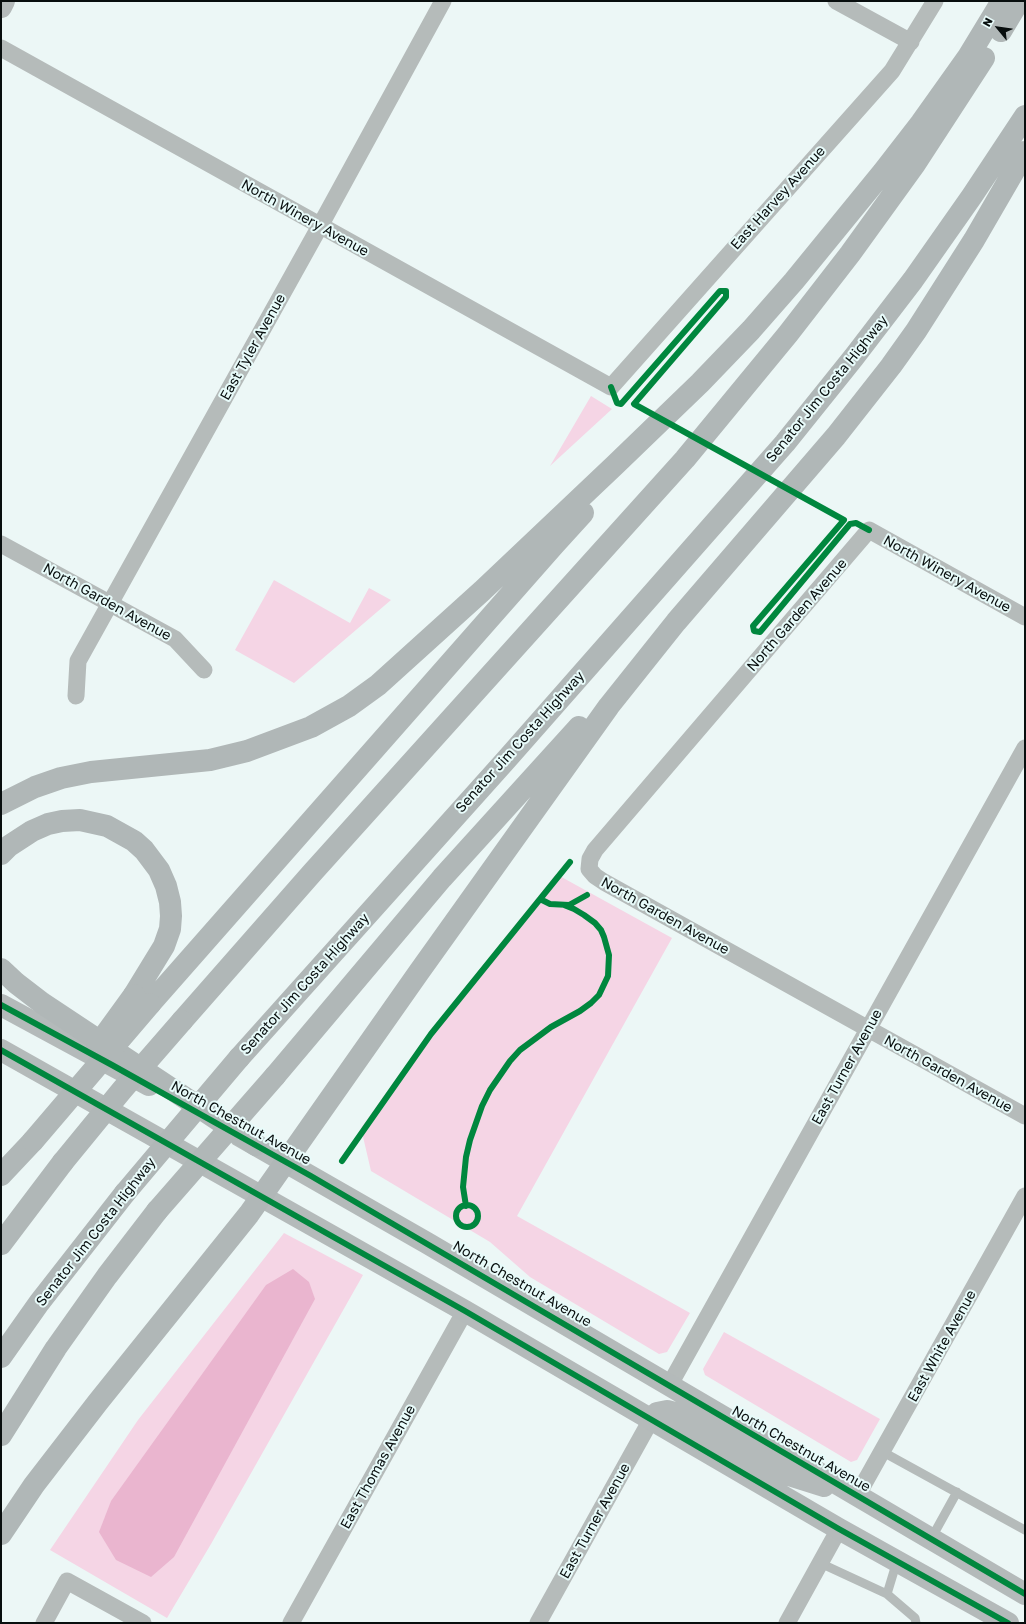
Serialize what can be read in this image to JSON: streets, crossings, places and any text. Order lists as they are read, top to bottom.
{
  "streets": {
    "highway": ["Senator Jim Costa Highway"],
    "main road": ["North Chestnut Avenue"],
    "street": [
      "East Harvey Avenue",
      "North Winery Avenue",
      "East Tyler Avenue",
      "North Garden Avenue",
      "East Turner Avenue",
      "East White Avenue",
      "East Thomas Avenue"
    ]
  },
  "crossings": [
    ["East Harvey Avenue", "North Winery Avenue"],
    ["North Winery Avenue", "East Tyler Avenue"],
    ["North Winery Avenue", "North Garden Avenue"],
    ["East Tyler Avenue", "North Garden Avenue"],
    ["North Garden Avenue", "East Turner Avenue"],
    ["East Turner Avenue", "North Chestnut Avenue"],
    ["North Chestnut Avenue", "East White Avenue"]
  ],
  "north": "top left"
}
